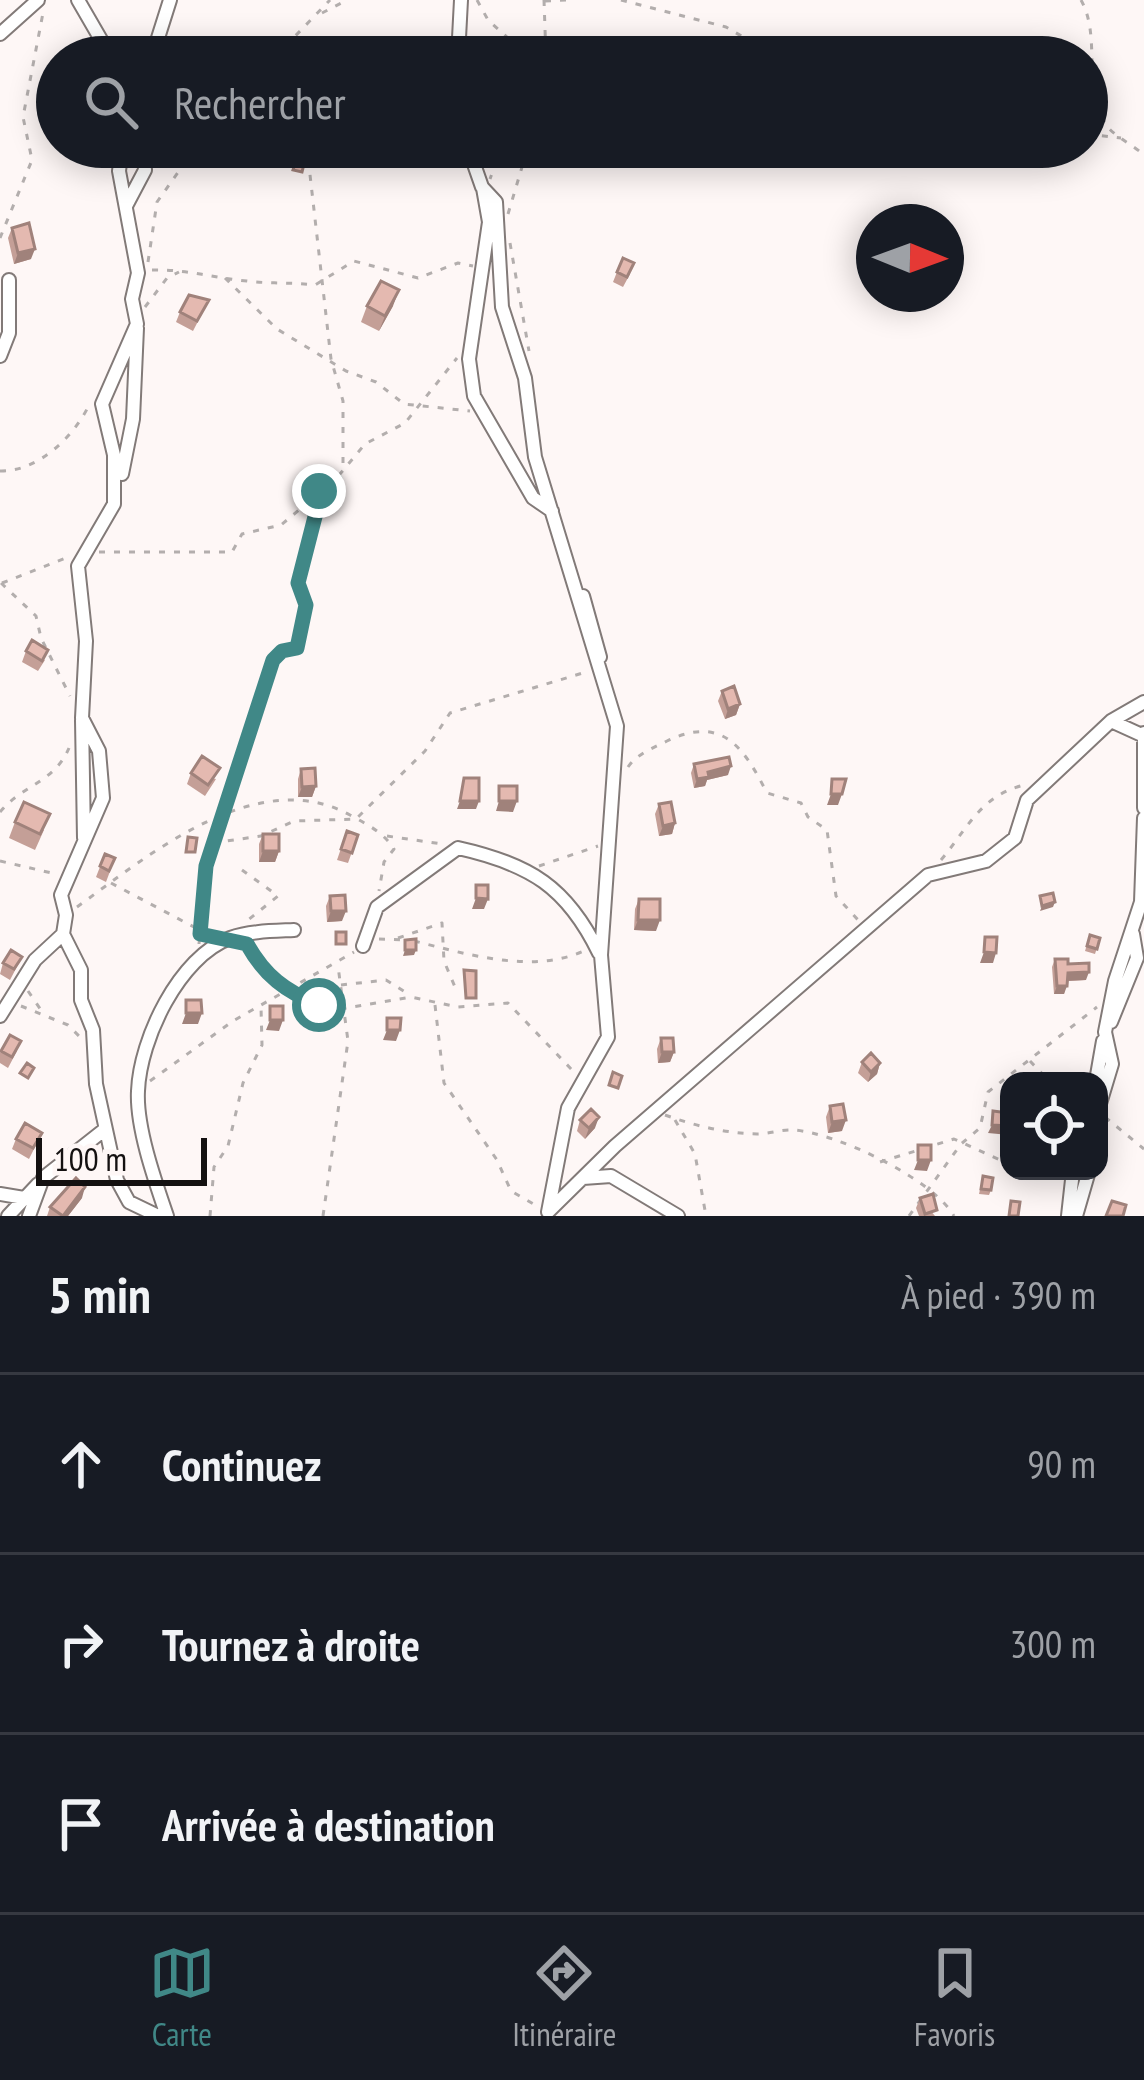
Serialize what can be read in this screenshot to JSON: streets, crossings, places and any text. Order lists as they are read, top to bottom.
{
  "scale_bar": "100 m",
  "north": "right",
  "page": {
    "search": "Rechercher",
    "scale": "100 m",
    "heading": ["5 min", "À pied · 390 m"],
    "list": [
      ["Continuez", "90 m"],
      ["Tournez à droite", "300 m"],
      "Arrivée à destination"
    ],
    "nav": ["Carte", "Itinéraire", "Favoris"]
  }
}
